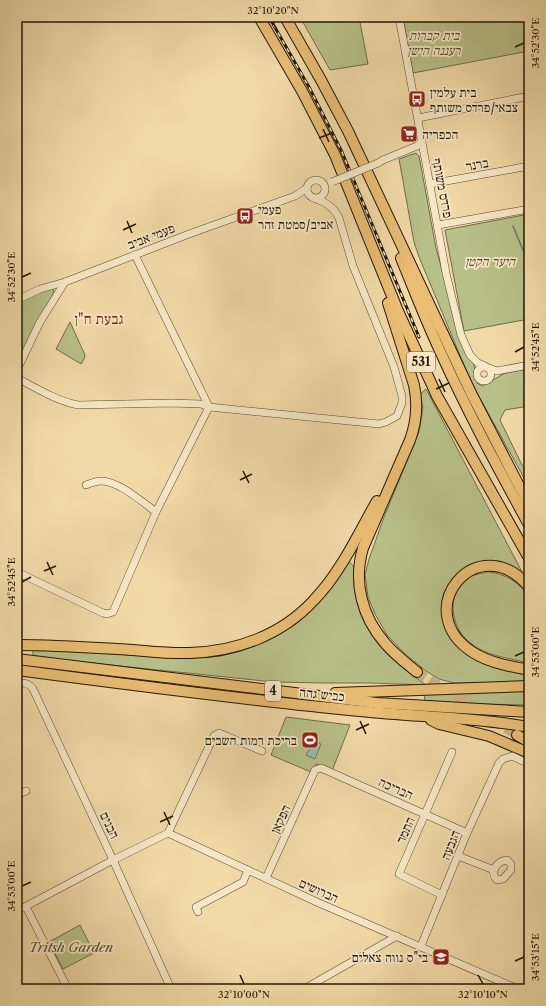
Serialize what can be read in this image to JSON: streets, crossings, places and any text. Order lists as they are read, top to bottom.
{
  "streets": {
    "highway": ["531", "4", "כביש גהה"],
    "street": [
      "ברנר",
      "פרדס משותף",
      "פעמי אביב",
      "הבריכה",
      "הפקאן",
      "הבנים",
      "התמר",
      "הגבעה",
      "הברושים"
    ]
  },
  "crossings": [
    ["ברנר", "פרדס משותף"],
    ["הבריכה", "הפקאן"],
    ["הבריכה", "התמר"],
    ["הבריכה", "הגבעה"],
    ["הפקאן", "הברושים"],
    ["התמר", "הגבעה"],
    ["הגבעה", "הברושים"]
  ],
  "districts": ["גבעת ח\"ן"],
  "parks": ["בית קברות רעננה הישן", "היער הקטן", "Tritsh Garden"],
  "places": {
    "bus stop": ["בית עלמין צבאי/פרדס משותף", "פעמי אביב/סמטת זהר"],
    "supermarket": ["הכפריה"],
    "sports": ["בריכת רמות השבים"],
    "school or university": ["בי\"ס נווה צאלים"]
  },
  "coordinates": [
    "32°10'20\"N",
    "34°52'30\"E",
    "34°52'45\"E",
    "34°53'00\"E",
    "34°53'15\"E",
    "32°10'00\"N",
    "32°10'10\"N"
  ]
}
